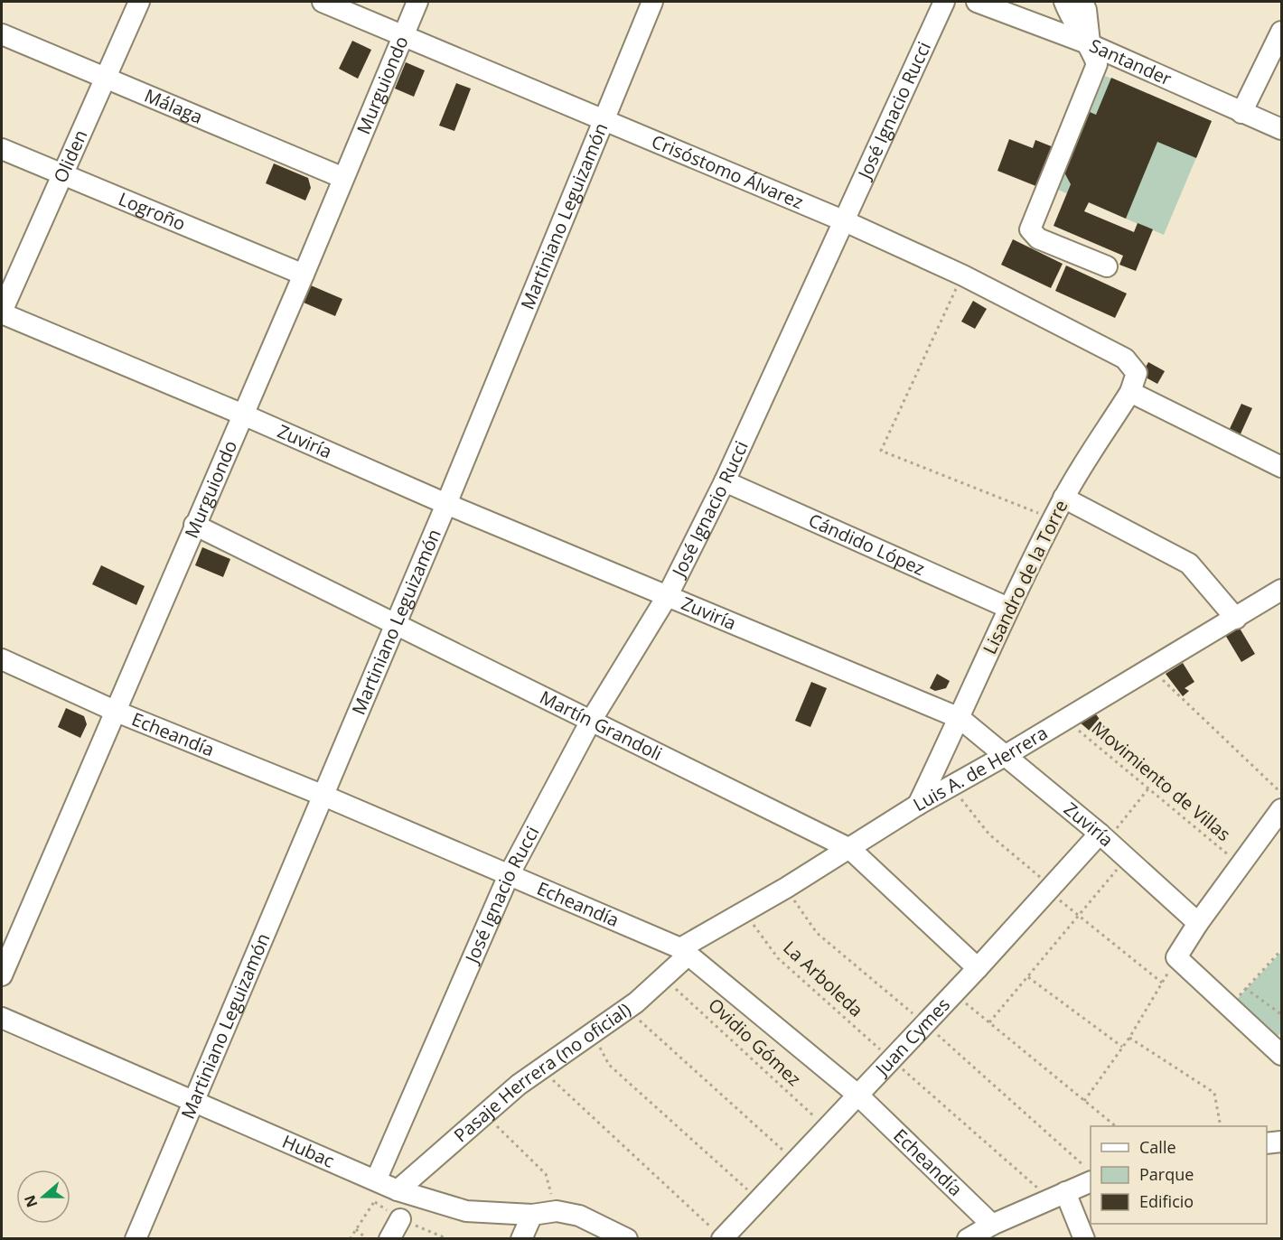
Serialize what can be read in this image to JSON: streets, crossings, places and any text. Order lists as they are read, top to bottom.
{
  "streets": {
    "street": [
      "Santander",
      "Murguiondo",
      "Málaga",
      "José Ignacio Rucci",
      "Oliden",
      "Crisóstomo Álvarez",
      "Logroño",
      "Martiniano Leguizamón",
      "Zuviría",
      "Cándido López",
      "Lisandro de la Torre",
      "Martín Grandoli",
      "Echeandía",
      "Luis A. de Herrera",
      "Juan Cymes",
      "Pasaje Herrera (no oficial)",
      "Hubac"
    ],
    "path": ["Movimiento de Villas", "La Arboleda", "Ovidio Gómez"]
  },
  "crossings": [
    ["Murguiondo", "Málaga"],
    ["Murguiondo", "Crisóstomo Álvarez"],
    ["Murguiondo", "Logroño"],
    ["Murguiondo", "Zuviría"],
    ["Murguiondo", "Martín Grandoli"],
    ["Murguiondo", "Echeandía"],
    ["Málaga", "Oliden"],
    ["José Ignacio Rucci", "Crisóstomo Álvarez"],
    ["José Ignacio Rucci", "Zuviría"],
    ["José Ignacio Rucci", "Cándido López"],
    ["José Ignacio Rucci", "Martín Grandoli"],
    ["José Ignacio Rucci", "Echeandía"],
    ["José Ignacio Rucci", "Pasaje Herrera (no oficial)"],
    ["José Ignacio Rucci", "Hubac"],
    ["Oliden", "Logroño"],
    ["Oliden", "Zuviría"],
    ["Crisóstomo Álvarez", "Martiniano Leguizamón"],
    ["Crisóstomo Álvarez", "Lisandro de la Torre"],
    ["Martiniano Leguizamón", "Zuviría"],
    ["Martiniano Leguizamón", "Martín Grandoli"],
    ["Martiniano Leguizamón", "Echeandía"],
    ["Martiniano Leguizamón", "Hubac"],
    ["Zuviría", "Lisandro de la Torre"],
    ["Zuviría", "Luis A. de Herrera"],
    ["Zuviría", "Juan Cymes"],
    ["Cándido López", "Lisandro de la Torre"],
    ["Lisandro de la Torre", "Luis A. de Herrera"],
    ["Martín Grandoli", "Luis A. de Herrera"],
    ["Martín Grandoli", "Juan Cymes"],
    ["Echeandía", "Luis A. de Herrera"],
    ["Echeandía", "Juan Cymes"],
    ["Echeandía", "Pasaje Herrera (no oficial)"],
    ["Luis A. de Herrera", "Movimiento de Villas"],
    ["Luis A. de Herrera", "La Arboleda"],
    ["Luis A. de Herrera", "Pasaje Herrera (no oficial)"],
    ["La Arboleda", "Juan Cymes"],
    ["Juan Cymes", "Ovidio Gómez"],
    ["Ovidio Gómez", "Pasaje Herrera (no oficial)"],
    ["Pasaje Herrera (no oficial)", "Hubac"]
  ],
  "legend": ["Calle", "Parque", "Edificio"],
  "north": "left"
}
